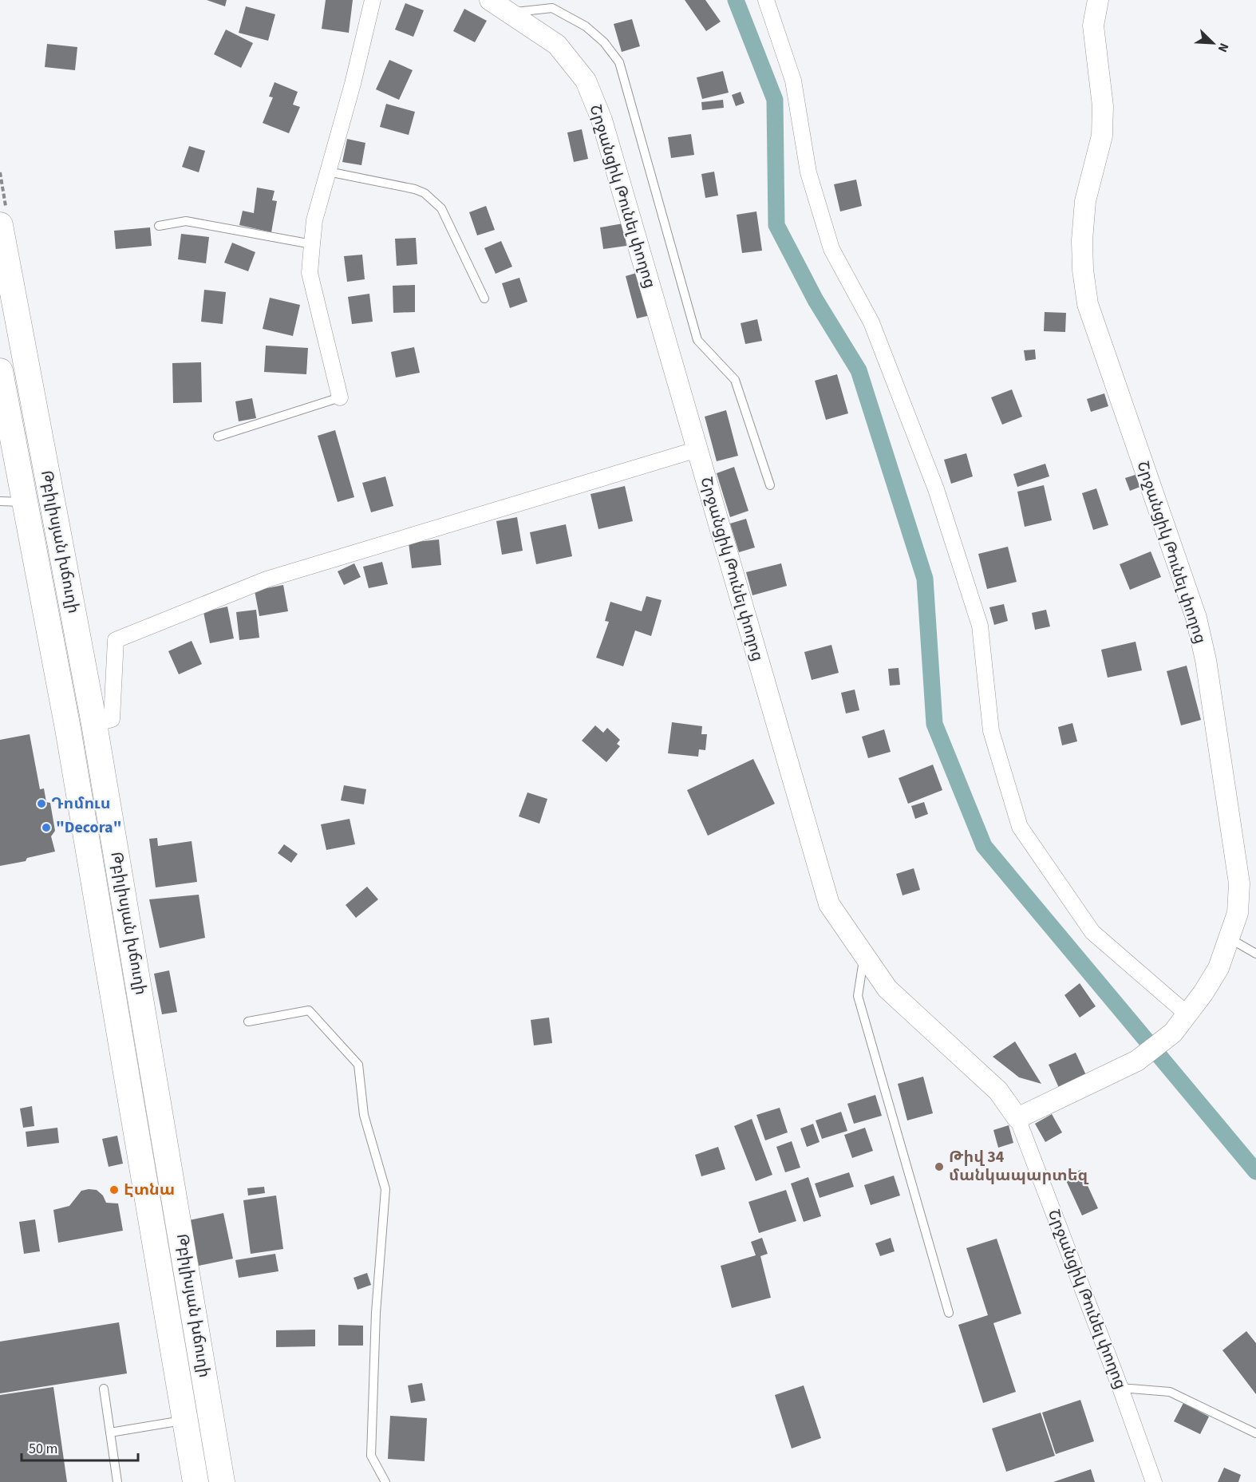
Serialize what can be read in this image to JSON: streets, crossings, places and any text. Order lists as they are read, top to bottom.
{
  "streets": {
    "main road": ["Թբիլիսյան խճուղի"],
    "street": ["Շրջանցիկ Թունել փողոց"]
  },
  "places": [
    "Դոմուս",
    "\"Decora\"",
    "Թիվ 34 մանկապարտեզ",
    "Էտնա"
  ],
  "scale_bar": "50 m",
  "north": "bottom right"
}
